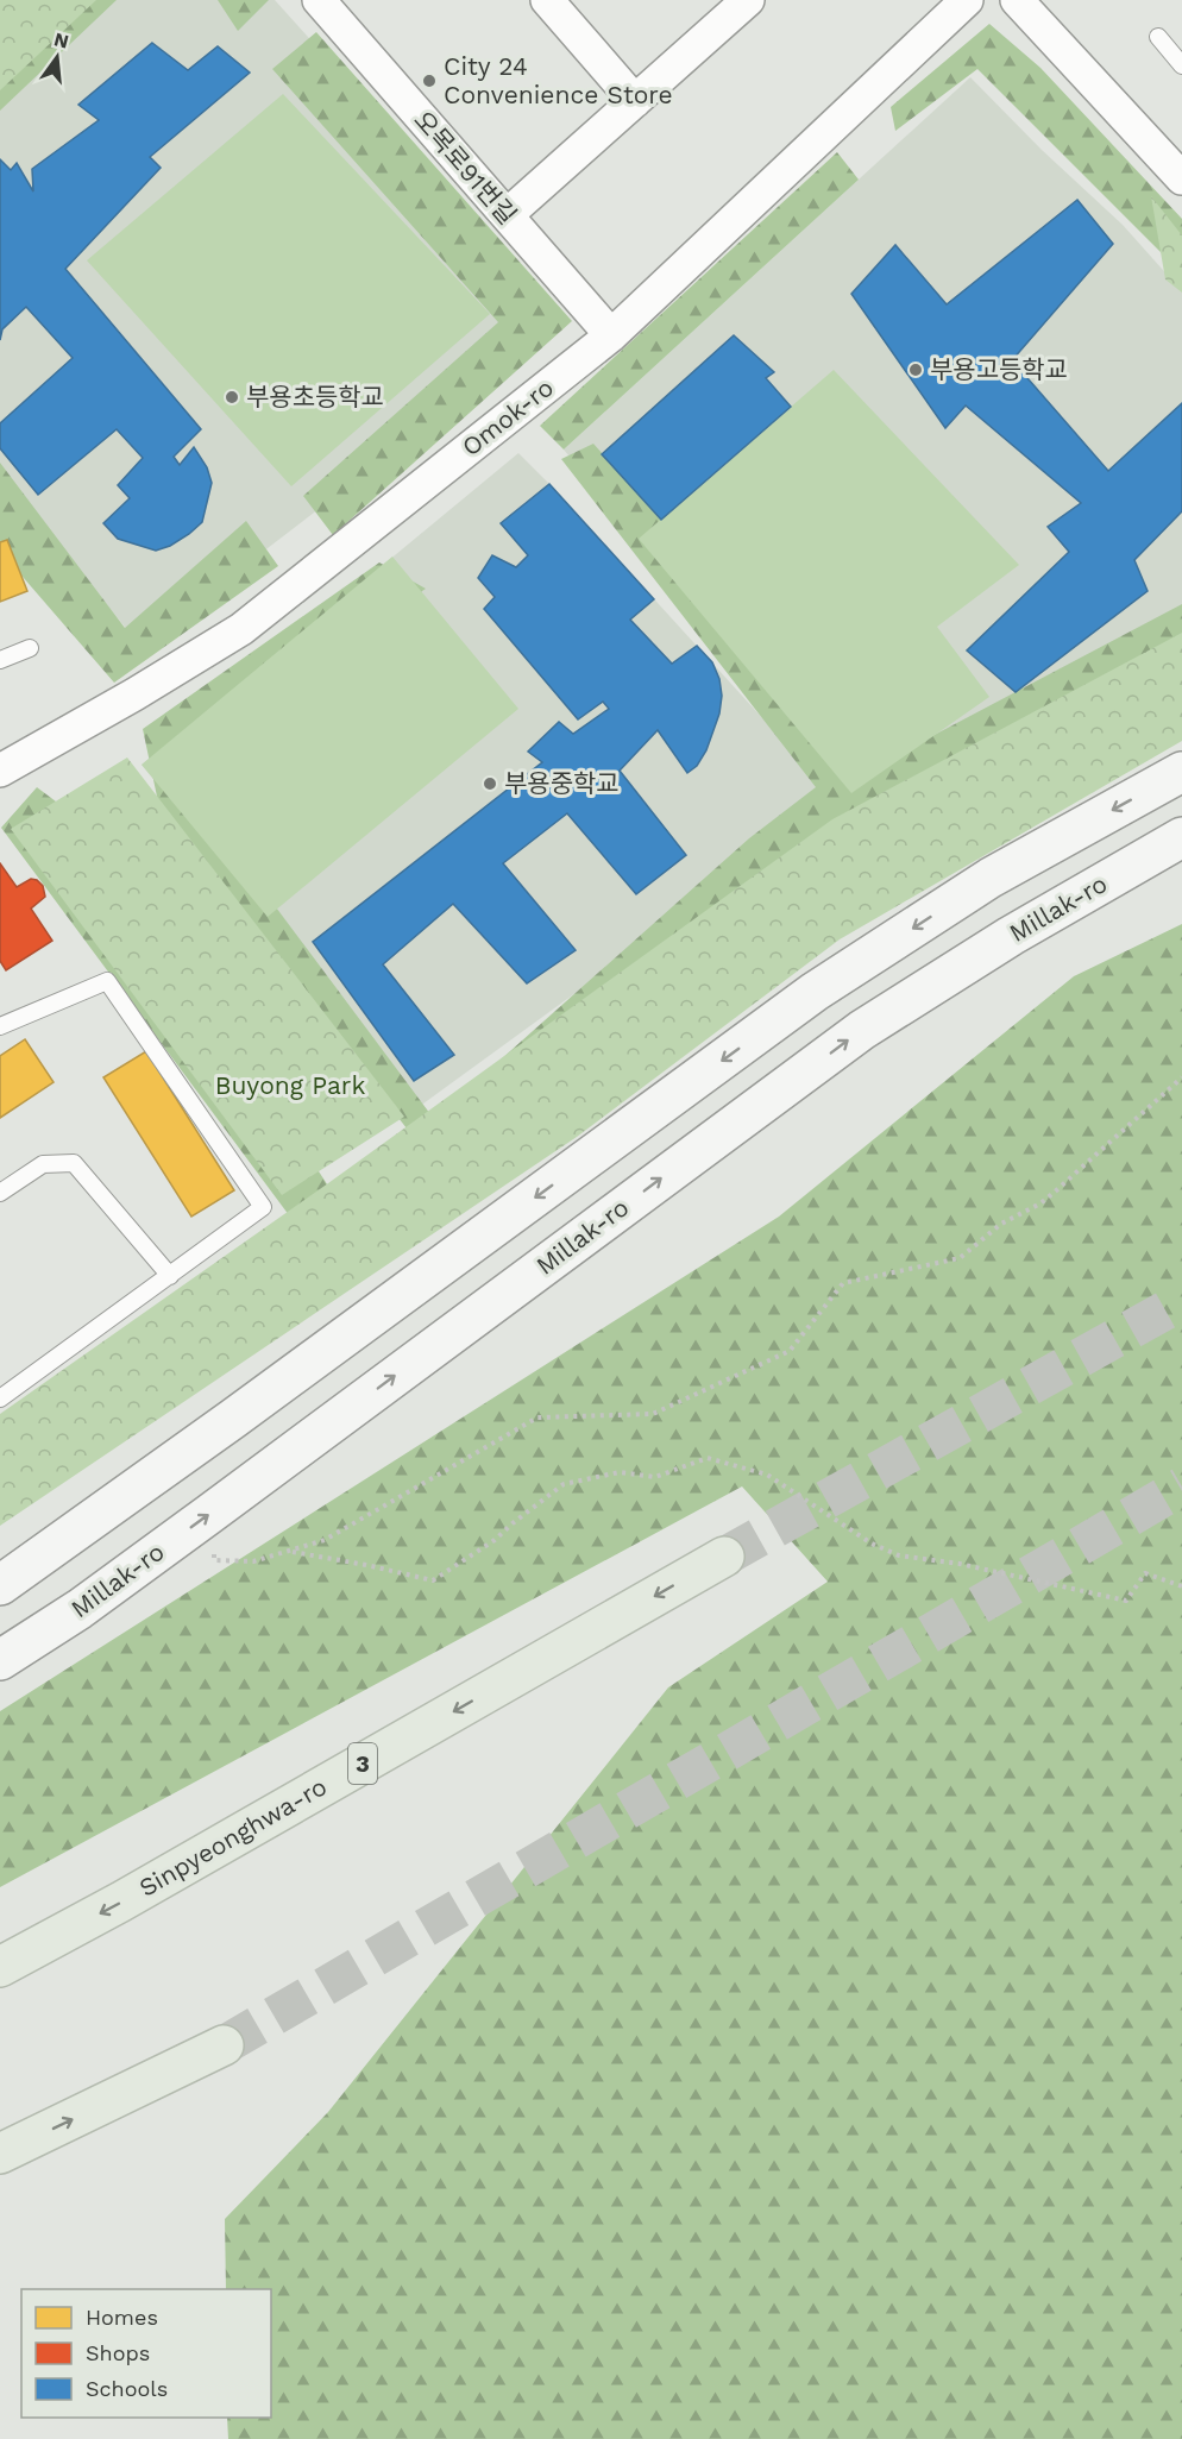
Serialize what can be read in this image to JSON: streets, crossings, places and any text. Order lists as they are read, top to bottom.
{
  "streets": {
    "highway": ["3", "Sinpyeonghwa-ro"],
    "main road": ["Millak-ro"],
    "street": ["오목로91번길", "Omok-ro"]
  },
  "crossings": [
    ["오목로91번길", "Omok-ro"]
  ],
  "one_way": ["Sinpyeonghwa-ro"],
  "parks": ["Buyong Park"],
  "places": [
    "City 24 Convenience Store",
    "부용고등학교",
    "부용초등학교",
    "부용중학교"
  ],
  "legend": ["Homes", "Shops", "Schools"],
  "north": "top"
}
